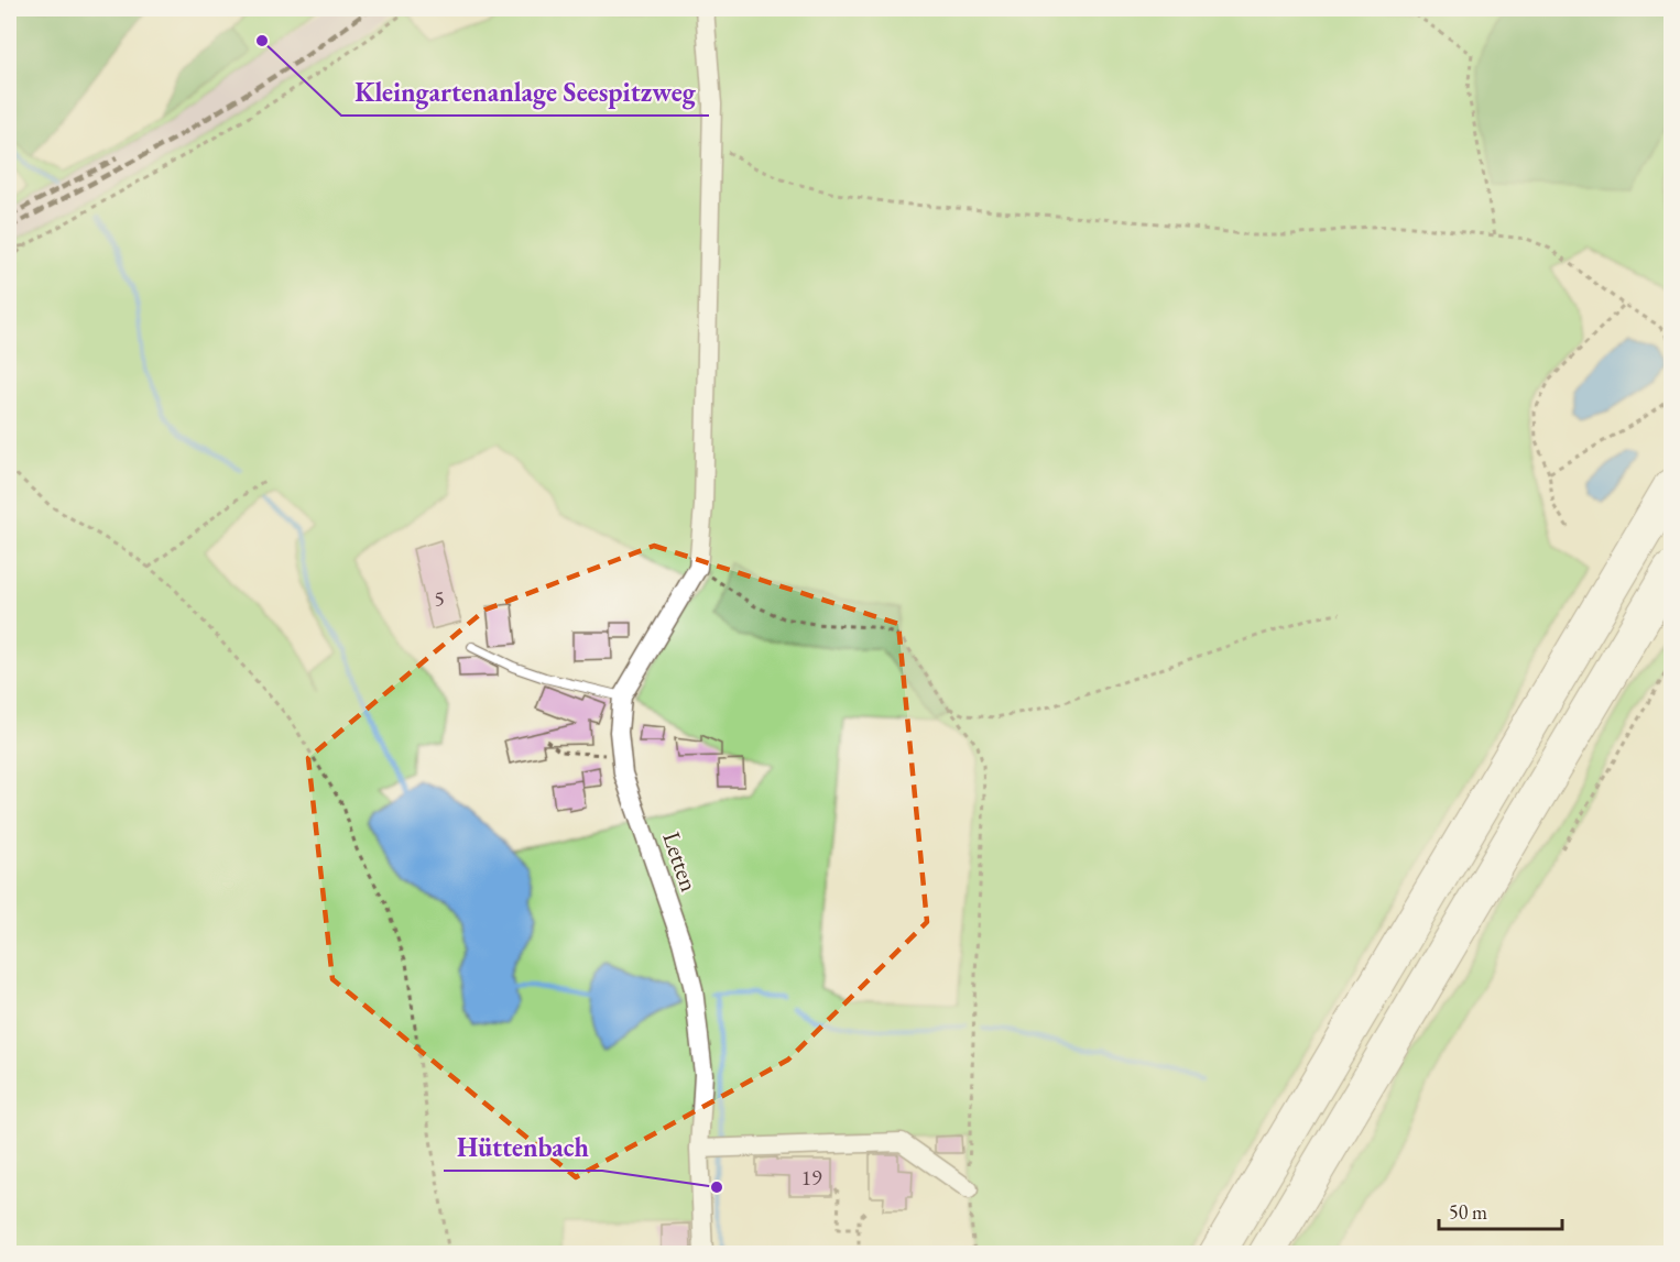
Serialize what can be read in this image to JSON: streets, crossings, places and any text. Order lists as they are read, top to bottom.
{
  "streets": {
    "street": ["Letten"]
  },
  "places": ["Kleingartenanlage Seespitzweg", "Hüttenbach"],
  "house_numbers": ["5", "19"],
  "scale_bar": "50 m"
}
